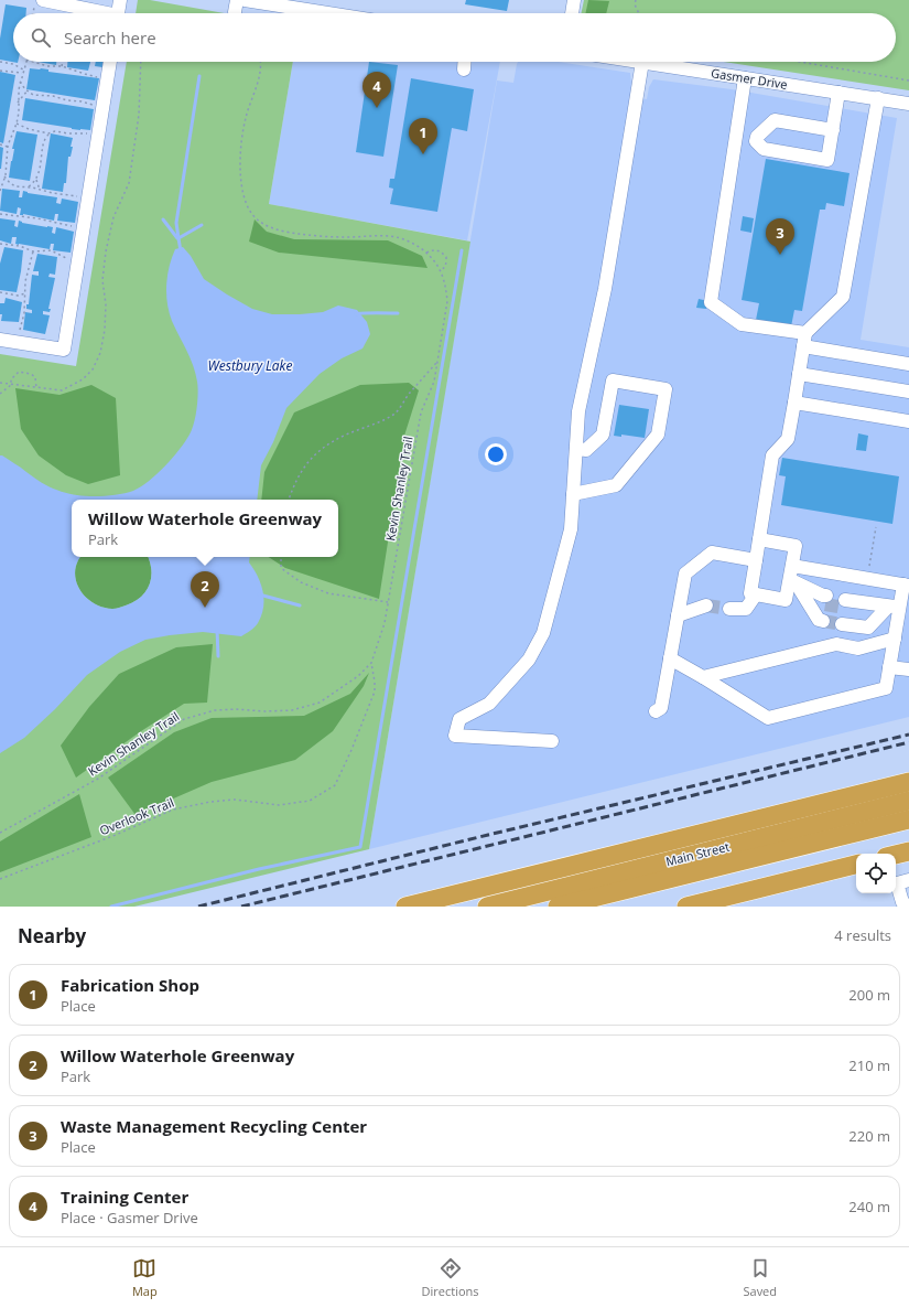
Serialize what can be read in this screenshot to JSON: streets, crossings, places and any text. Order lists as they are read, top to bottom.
{
  "streets": {
    "highway": ["Main Street"],
    "street": ["Gasmer Drive"],
    "path": ["Kevin Shanley Trail", "Overlook Trail"]
  },
  "crossings": [
    ["Kevin Shanley Trail", "Overlook Trail"]
  ],
  "water": ["Westbury Lake"],
  "page": {
    "search": "Search here",
    "pins": [
      "4",
      "1",
      "3",
      "2"
    ],
    "popup": ["Willow Waterhole Greenway", "Park"],
    "heading": ["Nearby", "4 results"],
    "list": [
      {
        "mark": "1",
        "name": "Fabrication Shop",
        "note": "Place",
        "value": "200 m"
      },
      {
        "mark": "2",
        "name": "Willow Waterhole Greenway",
        "note": "Park",
        "value": "210 m"
      },
      {
        "mark": "3",
        "name": "Waste Management Recycling Center",
        "note": "Place",
        "value": "220 m"
      },
      {
        "mark": "4",
        "name": "Training Center",
        "note": "Place · Gasmer Drive",
        "value": "240 m"
      }
    ],
    "nav": ["Map", "Directions", "Saved"]
  }
}
